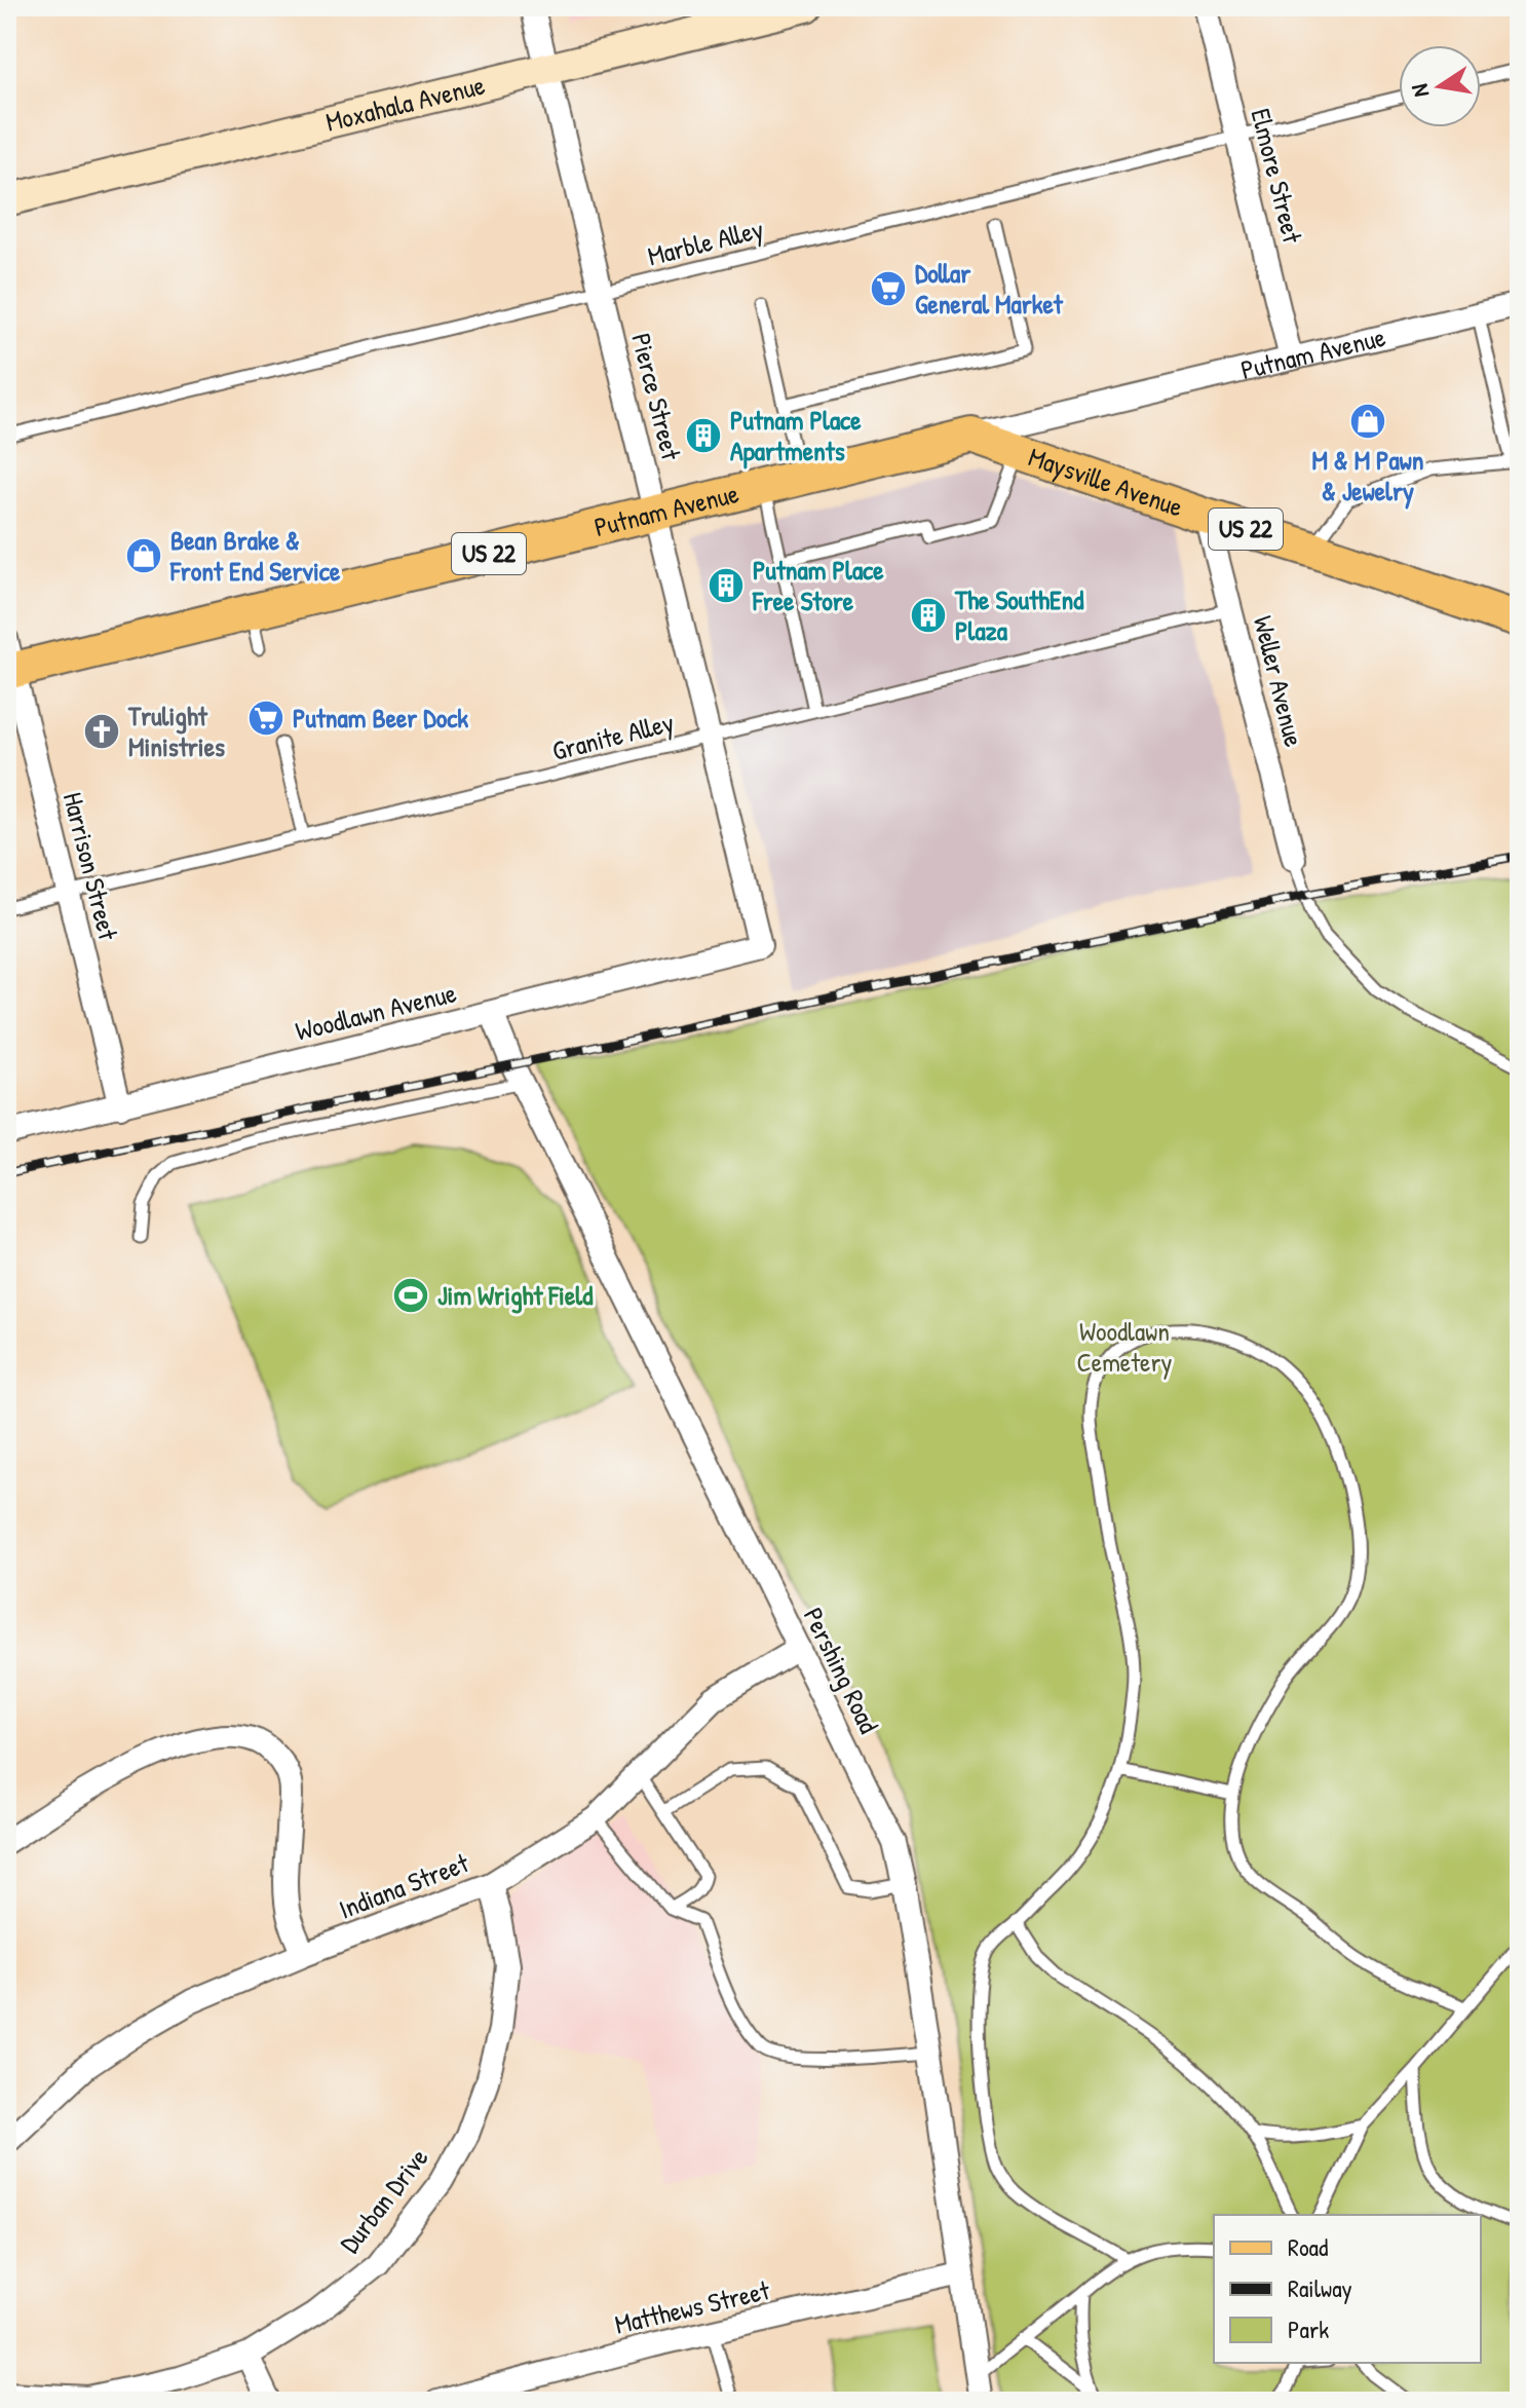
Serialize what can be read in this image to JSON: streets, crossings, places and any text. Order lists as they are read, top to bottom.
{
  "streets": {
    "main road": ["Putnam Avenue", "Maysville Avenue", "US 22"],
    "street": [
      "Moxahala Avenue",
      "Elmore Street",
      "Pierce Street",
      "Weller Avenue",
      "Harrison Street",
      "Woodlawn Avenue",
      "Pershing Road",
      "Indiana Street",
      "Durban Drive",
      "Matthews Street"
    ],
    "lane": ["Marble Alley", "Granite Alley"]
  },
  "crossings": [
    ["Moxahala Avenue", "Pierce Street"],
    ["Elmore Street", "Marble Alley"],
    ["Elmore Street", "Putnam Avenue"],
    ["Marble Alley", "Pierce Street"],
    ["Putnam Avenue", "Pierce Street"],
    ["Putnam Avenue", "Maysville Avenue"],
    ["Putnam Avenue", "Harrison Street"],
    ["Pierce Street", "Granite Alley"],
    ["Pierce Street", "Woodlawn Avenue"],
    ["Maysville Avenue", "Weller Avenue"],
    ["Weller Avenue", "Granite Alley"],
    ["Granite Alley", "Harrison Street"],
    ["Harrison Street", "Woodlawn Avenue"],
    ["Woodlawn Avenue", "Pershing Road"],
    ["Pershing Road", "Indiana Street"],
    ["Pershing Road", "Matthews Street"],
    ["Indiana Street", "Durban Drive"]
  ],
  "parks": ["Woodlawn Cemetery"],
  "places": {
    "supermarket": ["Dollar General Market", "Putnam Beer Dock"],
    "shop": ["M & M Pawn & Jewelry", "Bean Brake & Front End Service"],
    "building": ["Putnam Place Apartments", "Putnam Place Free Store", "The SouthEnd Plaza"],
    "church": ["Trulight Ministries"],
    "sports": ["Jim Wright Field"]
  },
  "legend": ["Road", "Railway", "Park"],
  "north": "left"
}
